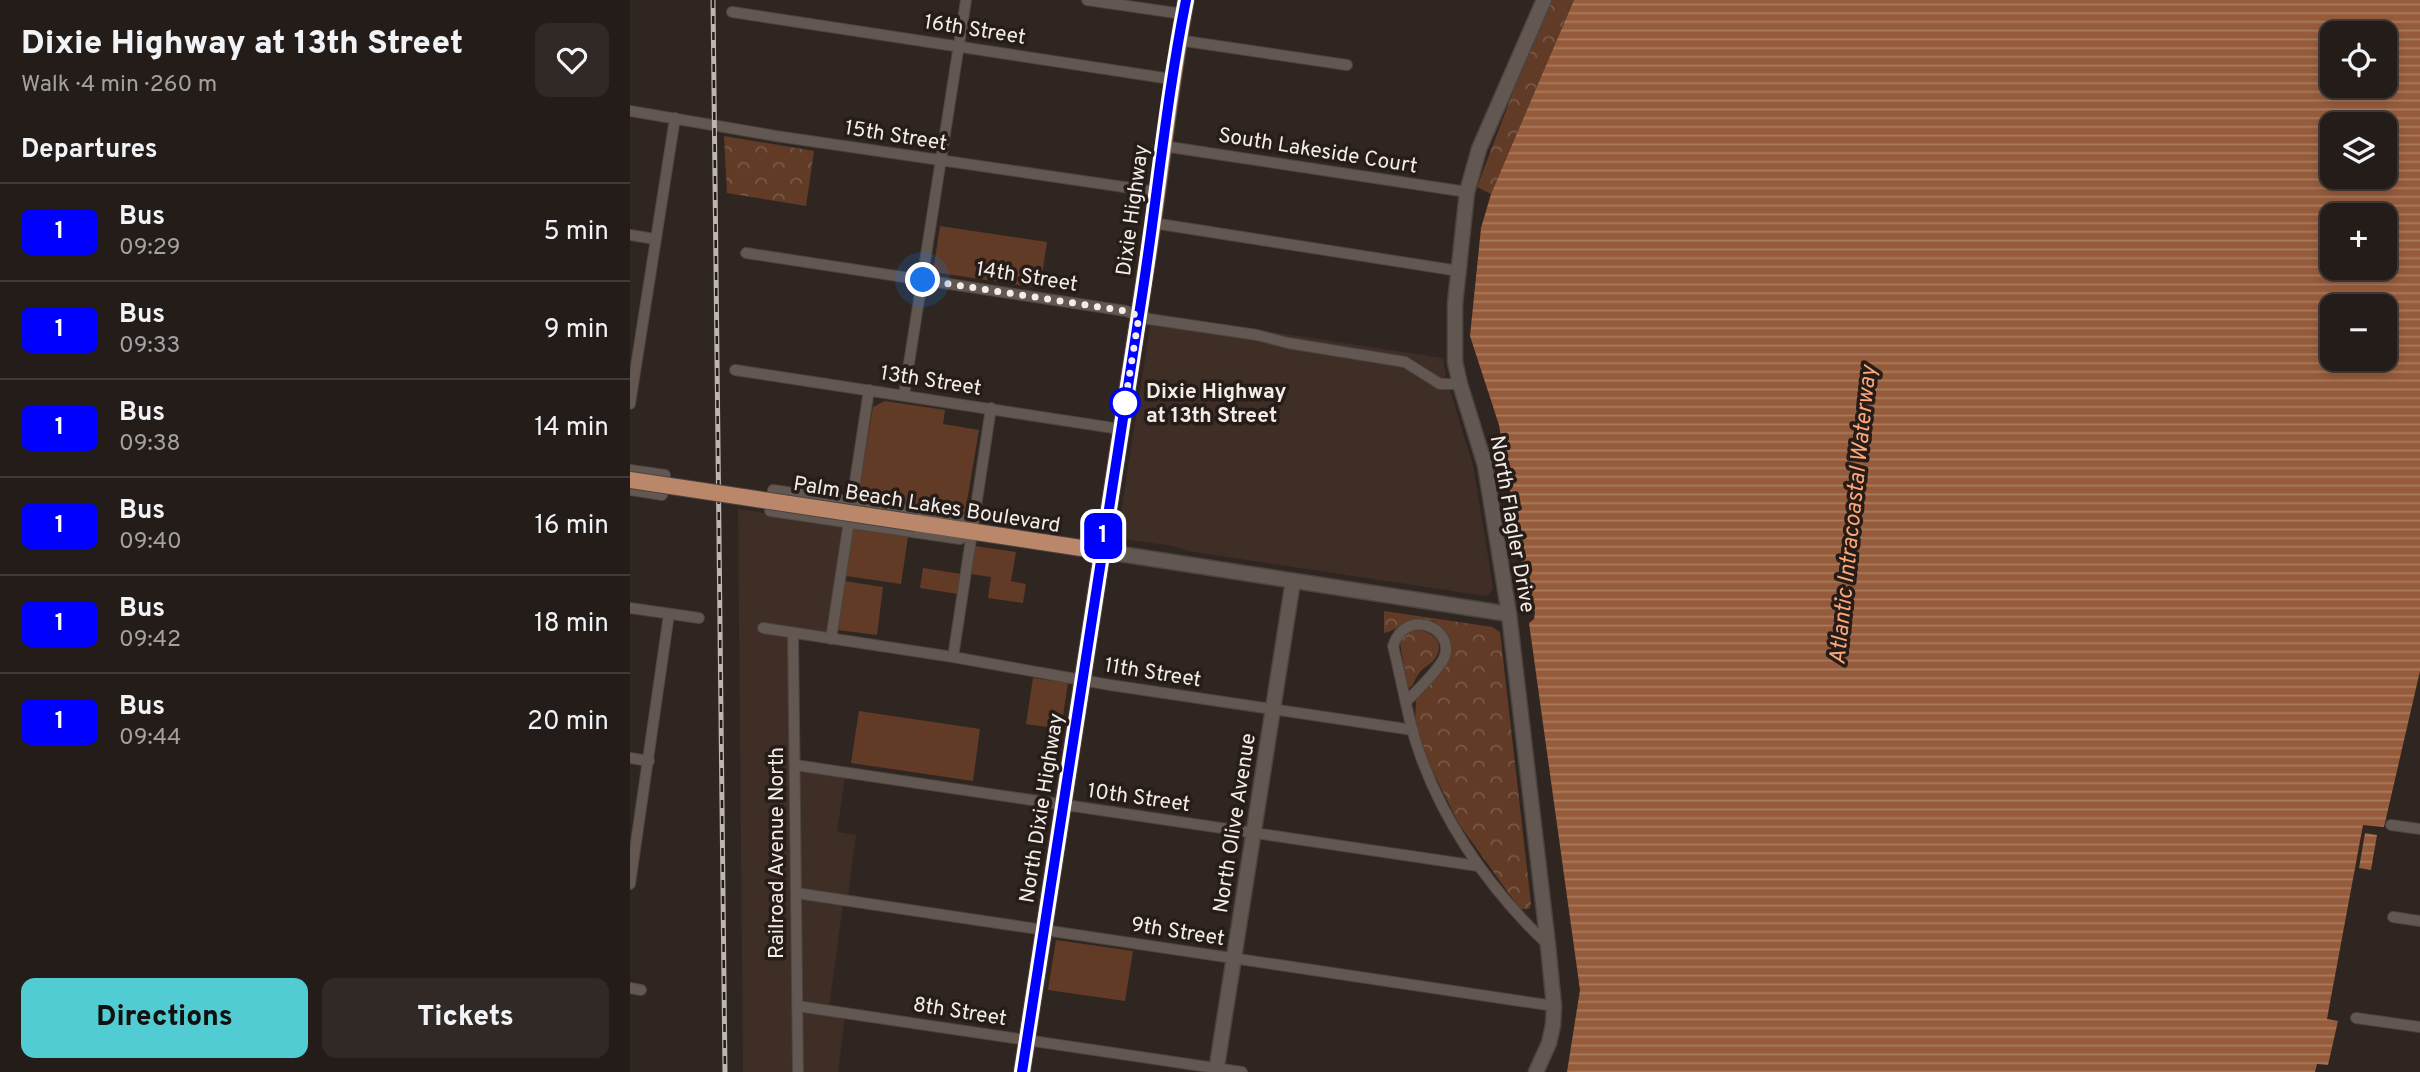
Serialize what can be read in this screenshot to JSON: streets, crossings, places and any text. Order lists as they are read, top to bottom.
{
  "streets": {
    "main road": ["Dixie Highway", "Palm Beach Lakes Boulevard", "North Dixie Highway"],
    "street": [
      "16th Street",
      "15th Street",
      "South Lakeside Court",
      "14th Street",
      "13th Street",
      "North Flagler Drive",
      "11th Street",
      "10th Street",
      "North Olive Avenue",
      "Railroad Avenue North",
      "9th Street",
      "8th Street"
    ]
  },
  "crossings": [
    ["16th Street", "Dixie Highway"],
    ["15th Street", "Dixie Highway"],
    ["South Lakeside Court", "Dixie Highway"],
    ["South Lakeside Court", "North Flagler Drive"],
    ["Dixie Highway", "14th Street"],
    ["Dixie Highway", "13th Street"],
    ["Dixie Highway", "Palm Beach Lakes Boulevard"],
    ["Dixie Highway", "North Dixie Highway"],
    ["14th Street", "North Flagler Drive"],
    ["Palm Beach Lakes Boulevard", "North Flagler Drive"],
    ["Palm Beach Lakes Boulevard", "North Dixie Highway"],
    ["Palm Beach Lakes Boulevard", "North Olive Avenue"],
    ["North Flagler Drive", "9th Street"],
    ["11th Street", "North Dixie Highway"],
    ["11th Street", "North Olive Avenue"],
    ["11th Street", "Railroad Avenue North"],
    ["10th Street", "North Dixie Highway"],
    ["10th Street", "North Olive Avenue"],
    ["10th Street", "Railroad Avenue North"],
    ["North Dixie Highway", "9th Street"],
    ["North Dixie Highway", "8th Street"],
    ["North Olive Avenue", "9th Street"],
    ["North Olive Avenue", "8th Street"],
    ["Railroad Avenue North", "9th Street"],
    ["Railroad Avenue North", "8th Street"]
  ],
  "water": ["Atlantic Intracoastal Waterway"],
  "places": ["Dixie Highway at 13th Street"],
  "lines": ["bus line 1"],
  "page": {
    "heading": [
      ["Dixie Highway at 13th Street", "Walk · 4 min · 260 m"],
      "Departures"
    ],
    "on_map": "1",
    "map_buttons": ["+", "−"],
    "list": [
      {
        "mark": "1",
        "name": "Bus",
        "note": "09:29",
        "value": "5 min"
      },
      {
        "mark": "1",
        "name": "Bus",
        "note": "09:33",
        "value": "9 min"
      },
      {
        "mark": "1",
        "name": "Bus",
        "note": "09:38",
        "value": "14 min"
      },
      {
        "mark": "1",
        "name": "Bus",
        "note": "09:40",
        "value": "16 min"
      },
      {
        "mark": "1",
        "name": "Bus",
        "note": "09:42",
        "value": "18 min"
      },
      {
        "mark": "1",
        "name": "Bus",
        "note": "09:44",
        "value": "20 min"
      }
    ],
    "buttons": ["Directions", "Tickets"]
  }
}
